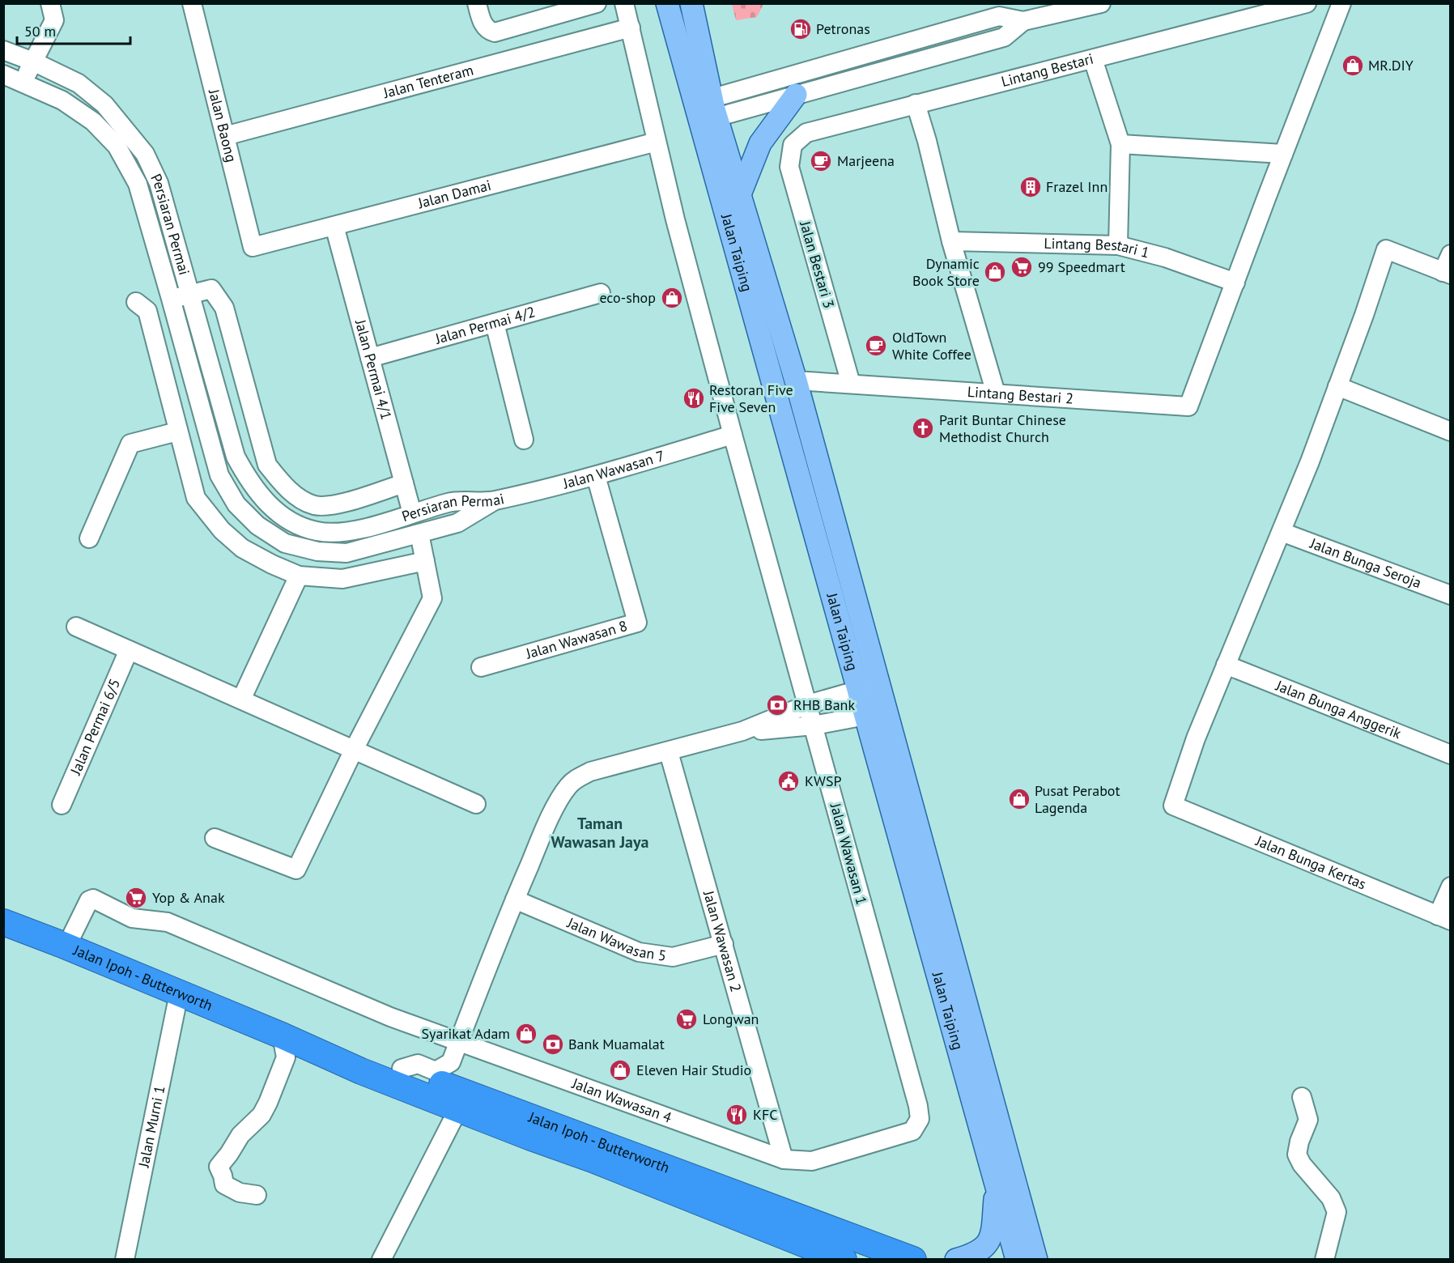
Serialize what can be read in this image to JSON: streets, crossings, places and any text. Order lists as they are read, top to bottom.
{
  "streets": {
    "highway": ["Jalan Ipoh - Butterworth"],
    "main road": ["Jalan Taiping"],
    "street": [
      "Lintang Bestari",
      "Jalan Tenteram",
      "Jalan Baong",
      "Jalan Damai",
      "Persiaran Permai",
      "Lintang Bestari 1",
      "Jalan Bestari 3",
      "Jalan Permai 4/2",
      "Jalan Permai 4/1",
      "Lintang Bestari 2",
      "Jalan Wawasan 7",
      "Jalan Bunga Seroja",
      "Jalan Wawasan 8",
      "Jalan Bunga Anggerik",
      "Jalan Permai 6/5",
      "Jalan Wawasan 1",
      "Jalan Bunga Kertas",
      "Jalan Wawasan 5",
      "Jalan Wawasan 2",
      "Jalan Wawasan 4",
      "Jalan Murni 1"
    ]
  },
  "crossings": [
    ["Lintang Bestari", "Jalan Bestari 3"],
    ["Jalan Tenteram", "Jalan Baong"],
    ["Jalan Tenteram", "Jalan Wawasan 1"],
    ["Jalan Baong", "Jalan Damai"],
    ["Jalan Damai", "Jalan Permai 4/1"],
    ["Jalan Damai", "Jalan Wawasan 1"],
    ["Persiaran Permai", "Jalan Permai 4/1"],
    ["Persiaran Permai", "Jalan Wawasan 7"],
    ["Lintang Bestari 1", "Lintang Bestari 2"],
    ["Jalan Taiping", "Lintang Bestari 2"],
    ["Jalan Bestari 3", "Lintang Bestari 2"],
    ["Jalan Permai 4/2", "Jalan Permai 4/1"],
    ["Jalan Wawasan 7", "Jalan Wawasan 8"],
    ["Jalan Wawasan 7", "Jalan Wawasan 1"],
    ["Jalan Bunga Anggerik", "Jalan Bunga Kertas"],
    ["Jalan Wawasan 1", "Jalan Wawasan 4"],
    ["Jalan Wawasan 5", "Jalan Wawasan 2"],
    ["Jalan Wawasan 2", "Jalan Wawasan 4"],
    ["Jalan Ipoh - Butterworth", "Jalan Wawasan 4"],
    ["Jalan Ipoh - Butterworth", "Jalan Murni 1"]
  ],
  "districts": ["Taman Wawasan Jaya"],
  "places": {
    "fuel station": ["Petronas"],
    "shop": [
      "MR.DIY",
      "Dynamic Book Store",
      "eco-shop",
      "Pusat Perabot Lagenda",
      "Syarikat Adam",
      "Eleven Hair Studio"
    ],
    "cafe": ["Marjeena", "OldTown White Coffee"],
    "building": ["Frazel Inn"],
    "supermarket": ["99 Speedmart", "Yop & Anak", "Longwan"],
    "restaurant": ["Restoran Five Five Seven", "KFC"],
    "church": ["Parit Buntar Chinese Methodist Church"],
    "bank": ["RHB Bank", "Bank Muamalat"],
    "public building": ["KWSP"]
  },
  "scale_bar": "50 m"
}
